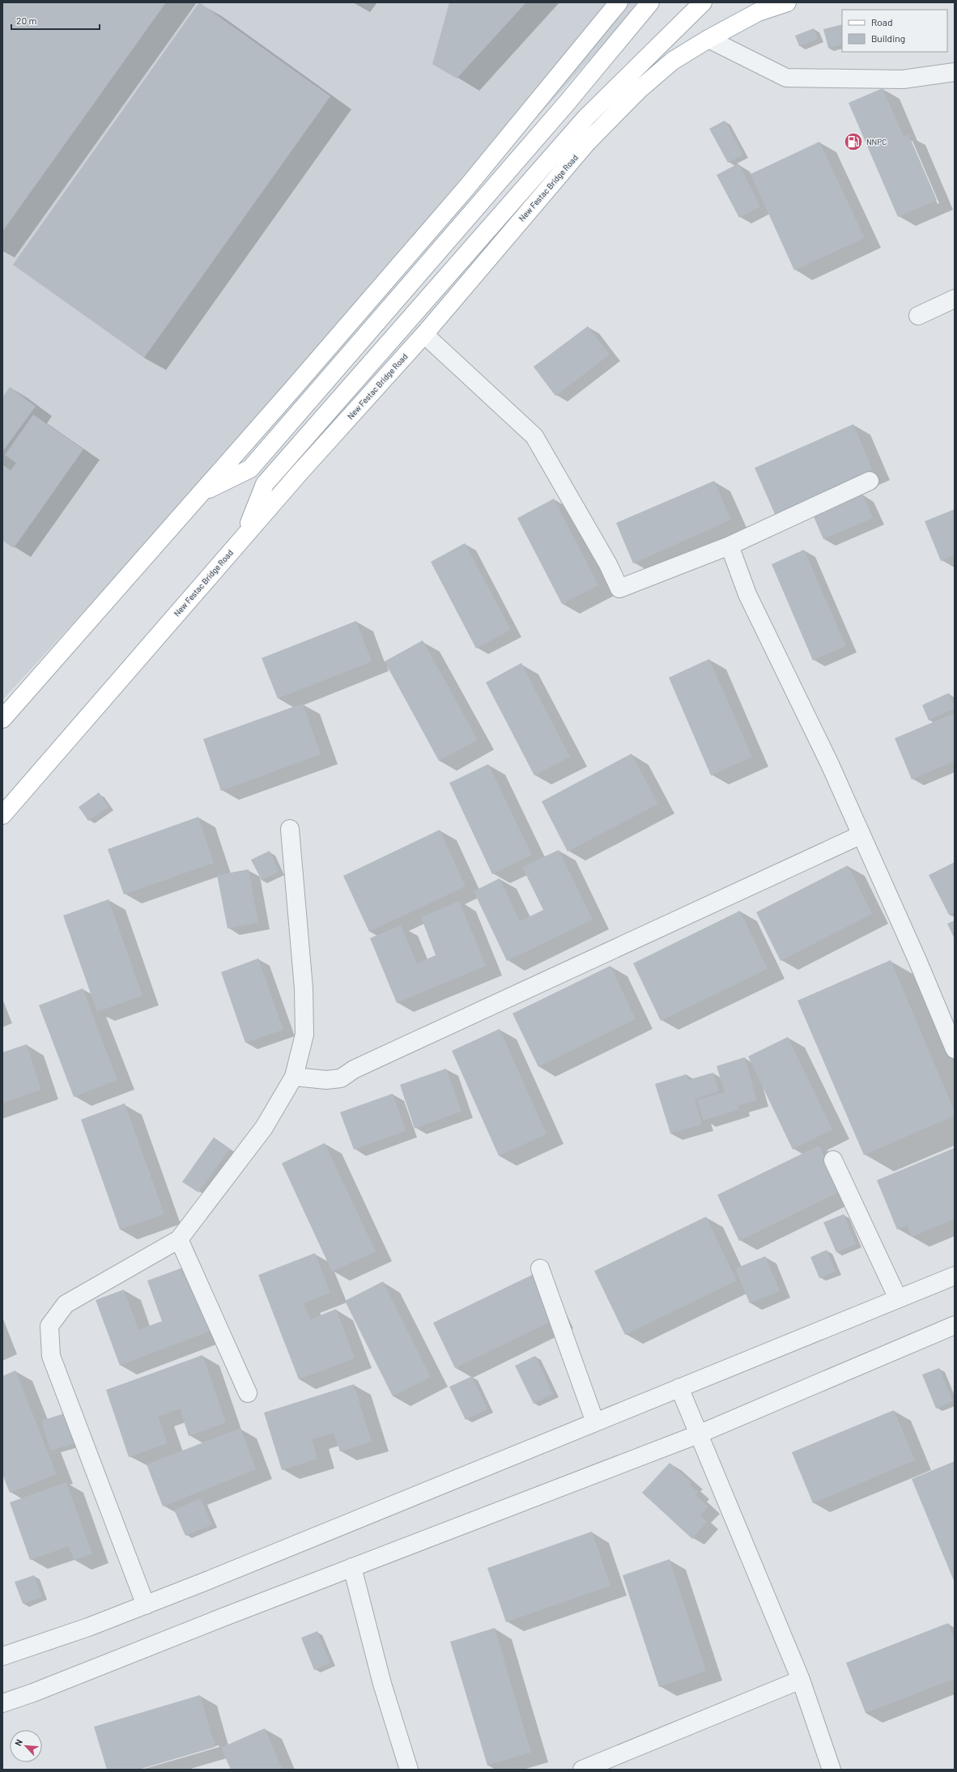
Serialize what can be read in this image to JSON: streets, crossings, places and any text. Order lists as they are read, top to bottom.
{
  "streets": {
    "main road": ["New Festac Bridge Road"]
  },
  "places": {
    "fuel station": ["NNPC"]
  },
  "legend": ["Road", "Building"],
  "scale_bar": "20 m",
  "north": "top left"
}
